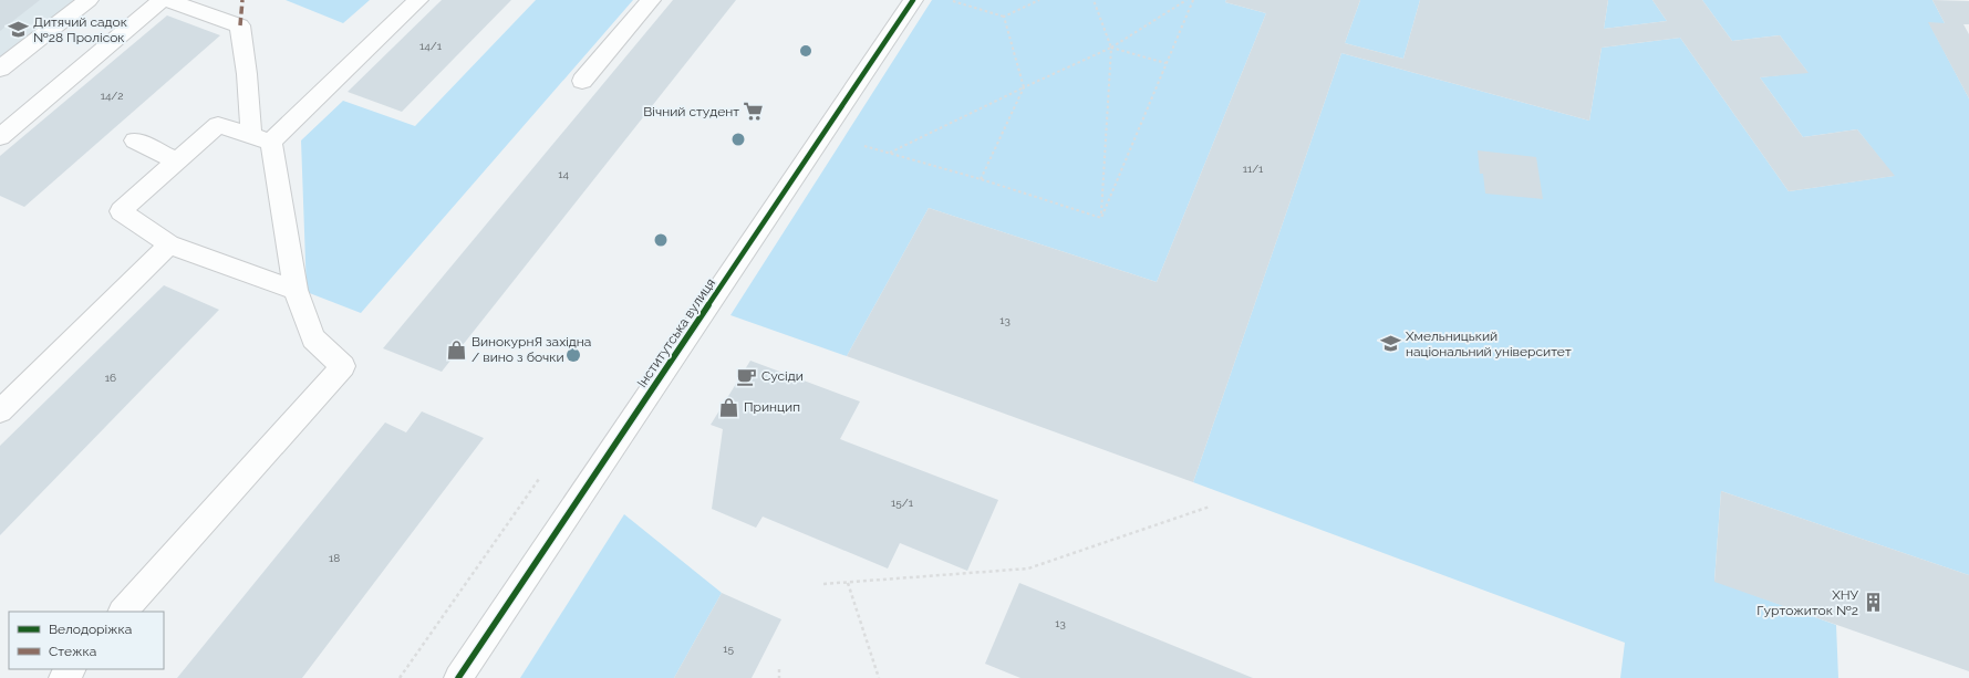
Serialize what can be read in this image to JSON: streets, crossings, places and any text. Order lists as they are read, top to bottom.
{
  "streets": {
    "street": ["Інститутська вулиця"]
  },
  "places": {
    "school or university": ["Дитячий садок №28 Пролісок", "Хмельницький національний університет"],
    "supermarket": ["Вічний студент"],
    "shop": ["ВинокурнЯ західна / вино з бочки", "Принцип"],
    "cafe": ["Сусіди"],
    "building": ["ХНУ Гуртожиток №2"]
  },
  "house_numbers": [
    "14/1",
    "14/2",
    "11/1",
    "14",
    "13",
    "16",
    "15/1",
    "18",
    "13",
    "15"
  ],
  "legend": ["Велодоріжка", "Стежка"]
}
